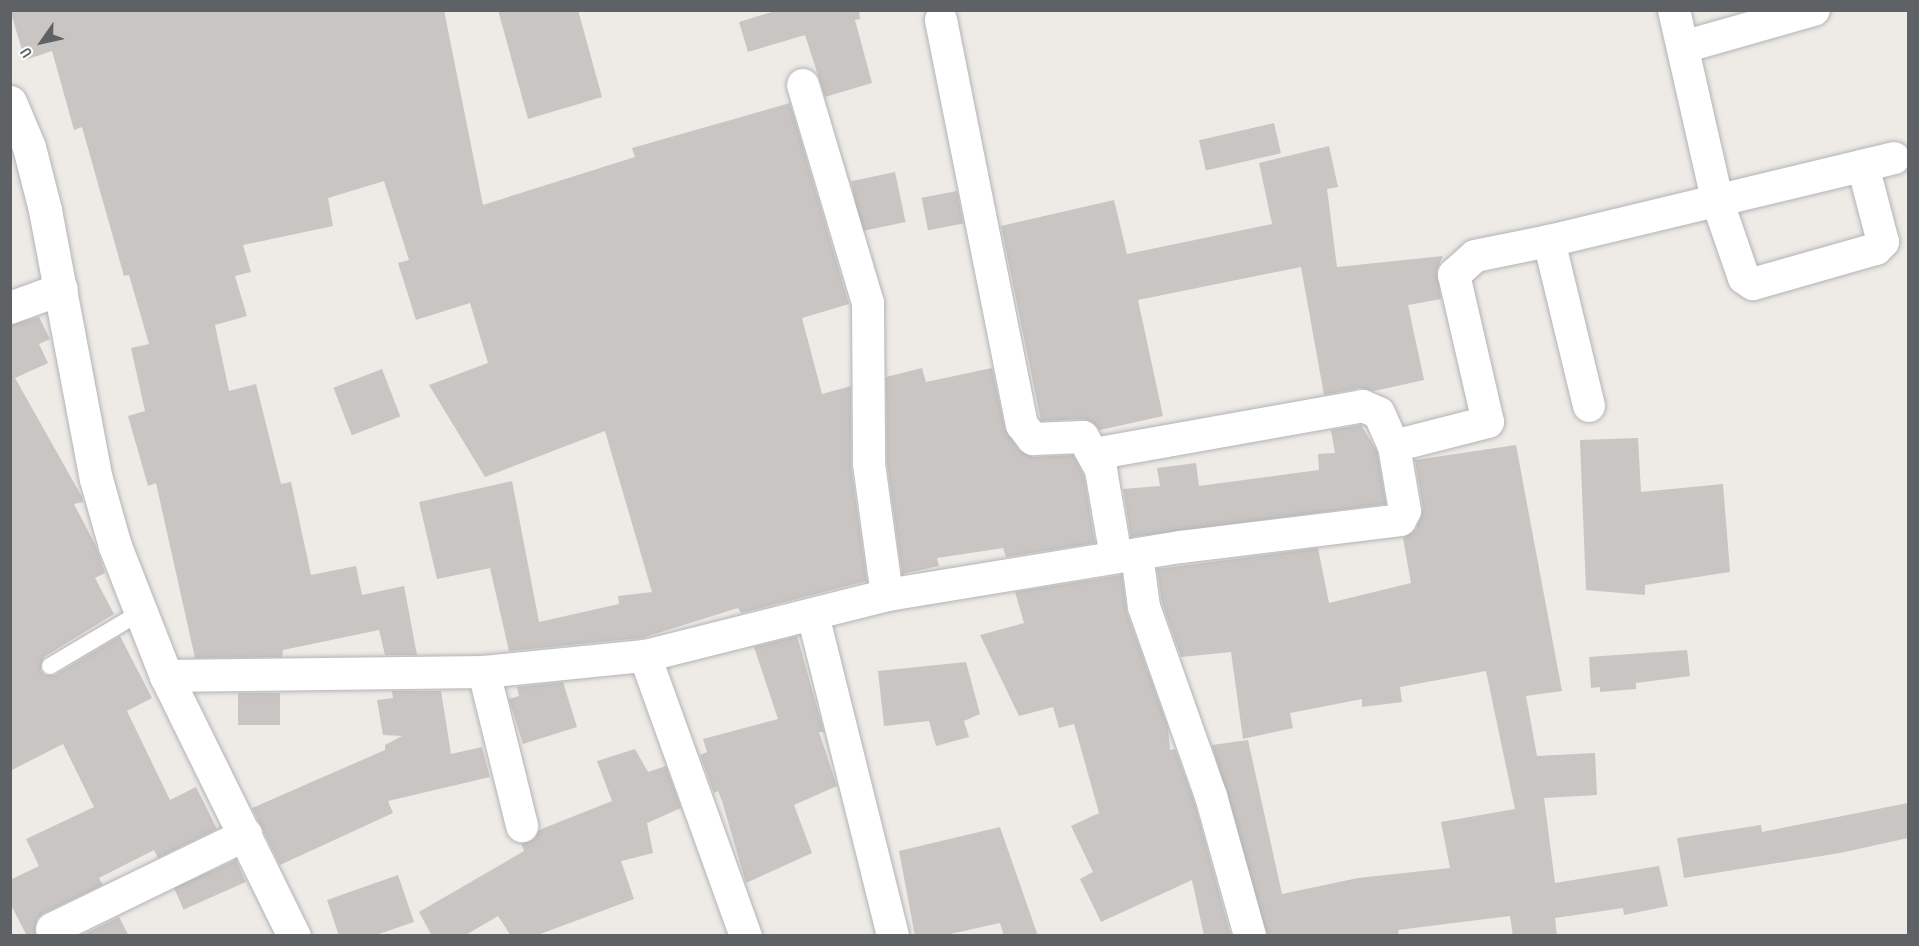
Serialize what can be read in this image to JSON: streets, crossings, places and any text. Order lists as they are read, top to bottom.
{
  "north": "bottom left"
}
